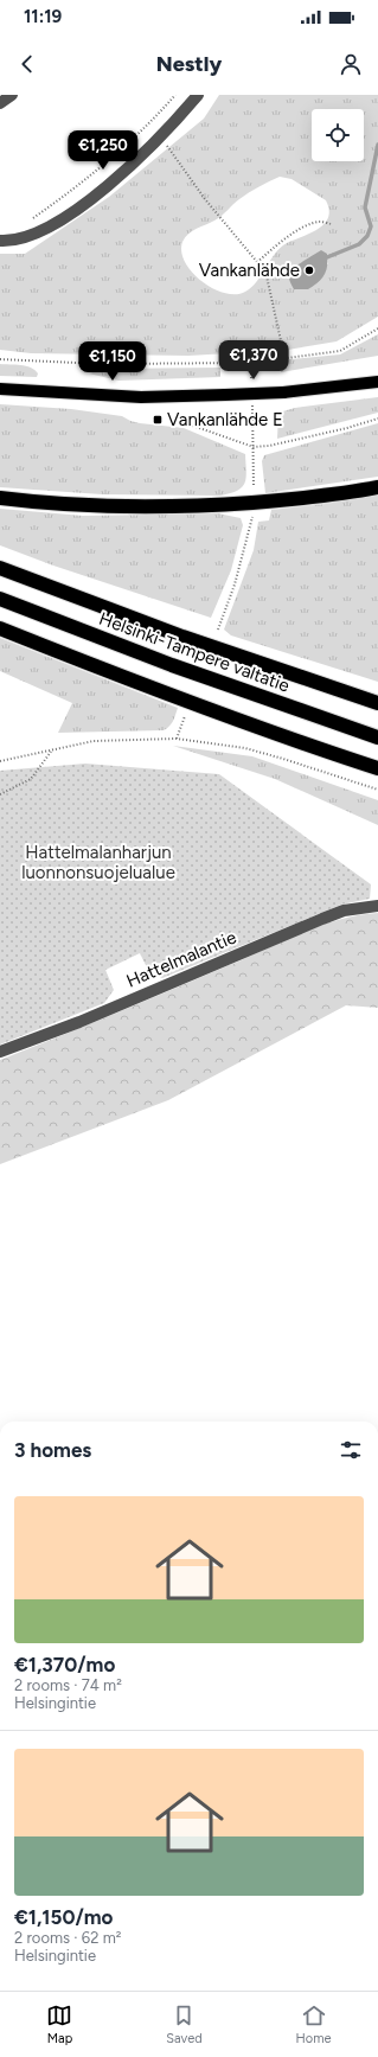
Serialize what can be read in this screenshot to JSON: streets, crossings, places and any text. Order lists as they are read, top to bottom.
{
  "streets": {
    "highway": ["Helsinki-Tampere valtatie"],
    "street": ["Hattelmalantie"]
  },
  "parks": ["Hattelmalanharjun luonnonsuojelualue"],
  "places": {
    "other": ["Vankanlähde"],
    "transit": ["Vankanlähde E"]
  },
  "page": {
    "status": "11:19",
    "header": "Nestly",
    "price": ["€1,250", "€1,370", "€1,150"],
    "heading": "3 homes",
    "list": [
      {
        "name": "€1,370/mo",
        "note": "2 rooms · 74 m² · Helsingintie"
      },
      {
        "name": "€1,150/mo",
        "note": "2 rooms · 62 m² · Helsingintie"
      }
    ],
    "tabs": ["Map", "Saved", "Home"]
  }
}
